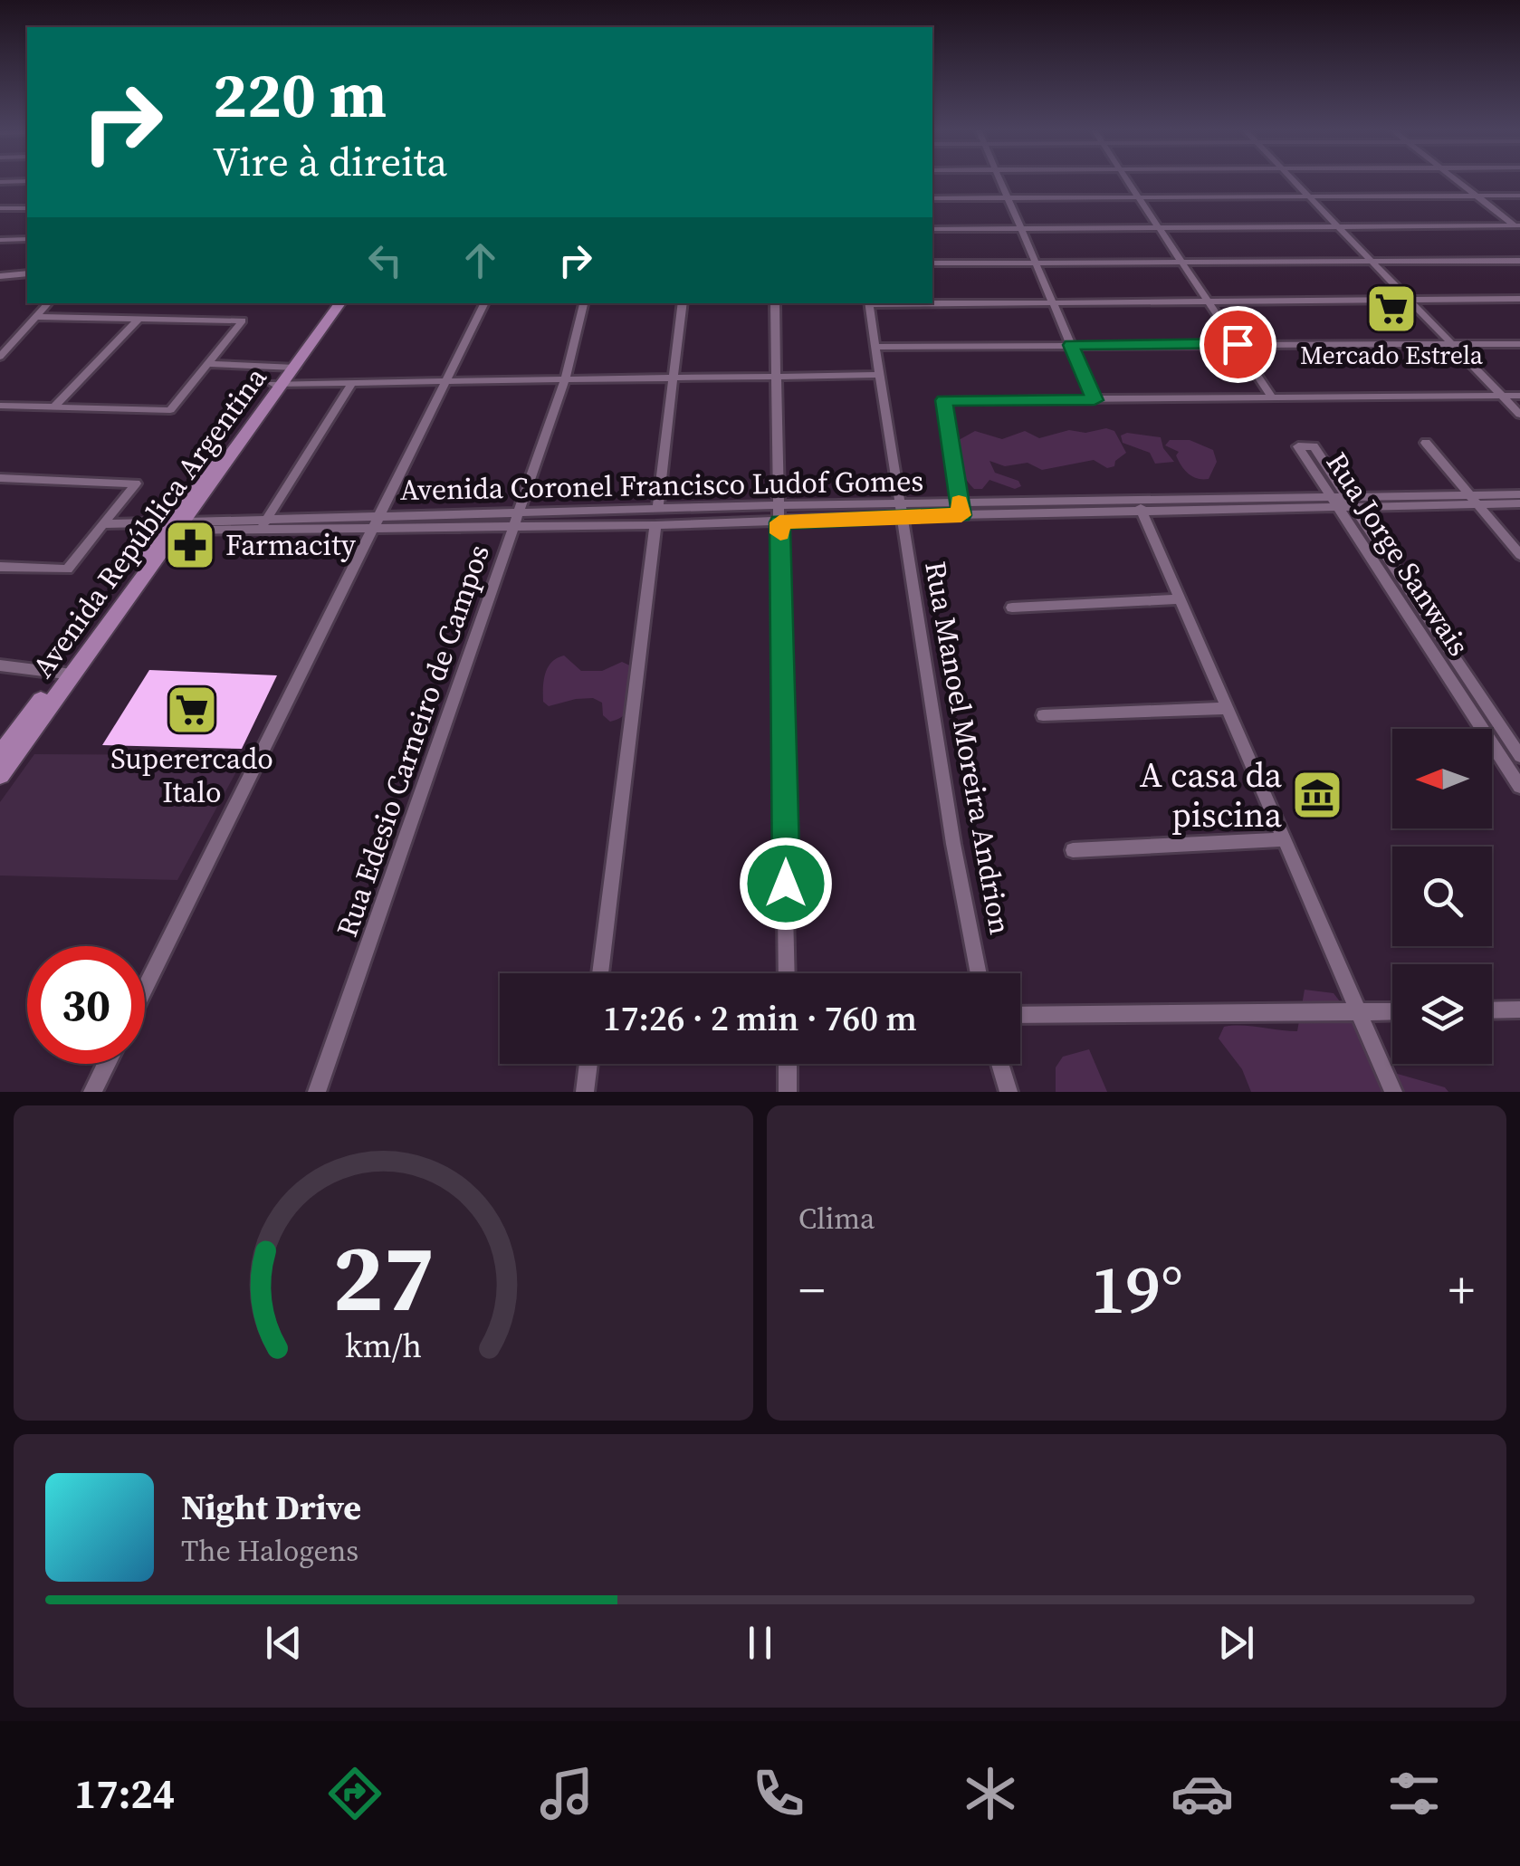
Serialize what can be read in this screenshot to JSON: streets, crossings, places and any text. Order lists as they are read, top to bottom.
{
  "streets": {
    "main road": ["Avenida República Argentina"],
    "street": [
      "Avenida Coronel Francisco Ludof Gomes",
      "Rua Jorge Sanwais",
      "Rua Edesio Carneiro de Campos",
      "Rua Manoel Moreira Andrion"
    ]
  },
  "crossings": [
    ["Avenida Coronel Francisco Ludof Gomes", "Avenida República Argentina"],
    ["Avenida Coronel Francisco Ludof Gomes", "Rua Jorge Sanwais"],
    ["Avenida Coronel Francisco Ludof Gomes", "Rua Edesio Carneiro de Campos"],
    ["Avenida Coronel Francisco Ludof Gomes", "Rua Manoel Moreira Andrion"]
  ],
  "places": {
    "supermarket": ["Mercado Estrela", "Superercado Italo"],
    "pharmacy": ["Farmacity"],
    "museum": ["A casa da piscina"]
  },
  "north": "left",
  "page": {
    "turn": ["220 m", "Vire à direita"],
    "limit": "30",
    "trip": "17:26 · 2 min · 760 m",
    "tile": "Clima",
    "heat": ["−", "19°", "+"],
    "song": ["Night Drive", "The Halogens"],
    "tabs": "17:24",
    "gauge": ["27", "km/h"]
  }
}
